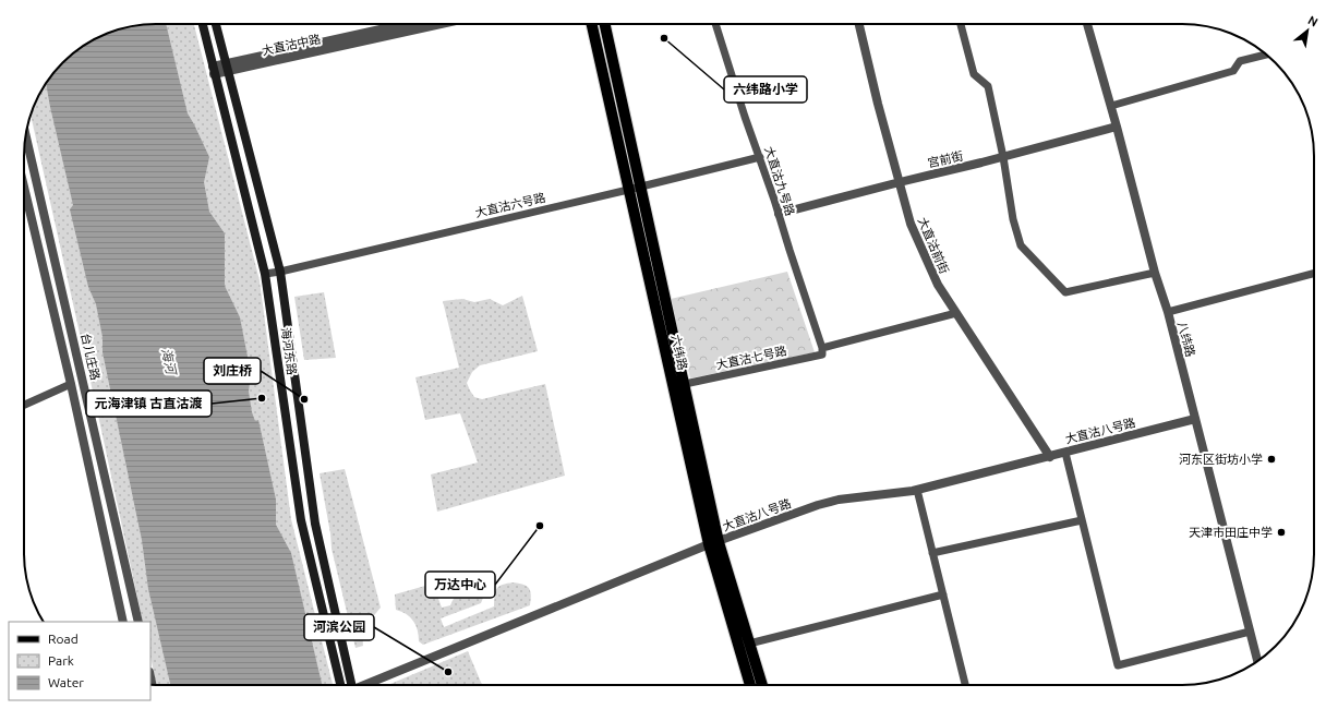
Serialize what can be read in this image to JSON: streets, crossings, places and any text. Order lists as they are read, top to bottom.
{
  "streets": {
    "main road": ["海河东路", "六纬路"],
    "street": [
      "大直沽中路",
      "宫前街",
      "大直沽九号路",
      "大直沽六号路",
      "大直沽前街",
      "八纬路",
      "台儿庄路",
      "大直沽七号路",
      "大直沽八号路"
    ]
  },
  "crossings": [
    ["大直沽中路", "海河东路"],
    ["宫前街", "大直沽九号路"],
    ["宫前街", "大直沽前街"],
    ["宫前街", "八纬路"],
    ["大直沽九号路", "大直沽六号路"],
    ["大直沽九号路", "大直沽七号路"],
    ["大直沽六号路", "海河东路"],
    ["大直沽六号路", "六纬路"],
    ["大直沽前街", "大直沽七号路"],
    ["大直沽前街", "大直沽八号路"],
    ["八纬路", "大直沽八号路"],
    ["六纬路", "大直沽七号路"],
    ["六纬路", "大直沽八号路"]
  ],
  "water": ["海河"],
  "places": [
    "六纬路小学",
    "元海津镇 古直沽渡",
    "刘庄桥",
    "河东区街坊小学",
    "万达中心",
    "天津市田庄中学",
    "河滨公园"
  ],
  "legend": ["Road", "Park", "Water"],
  "north": "top right"
}
